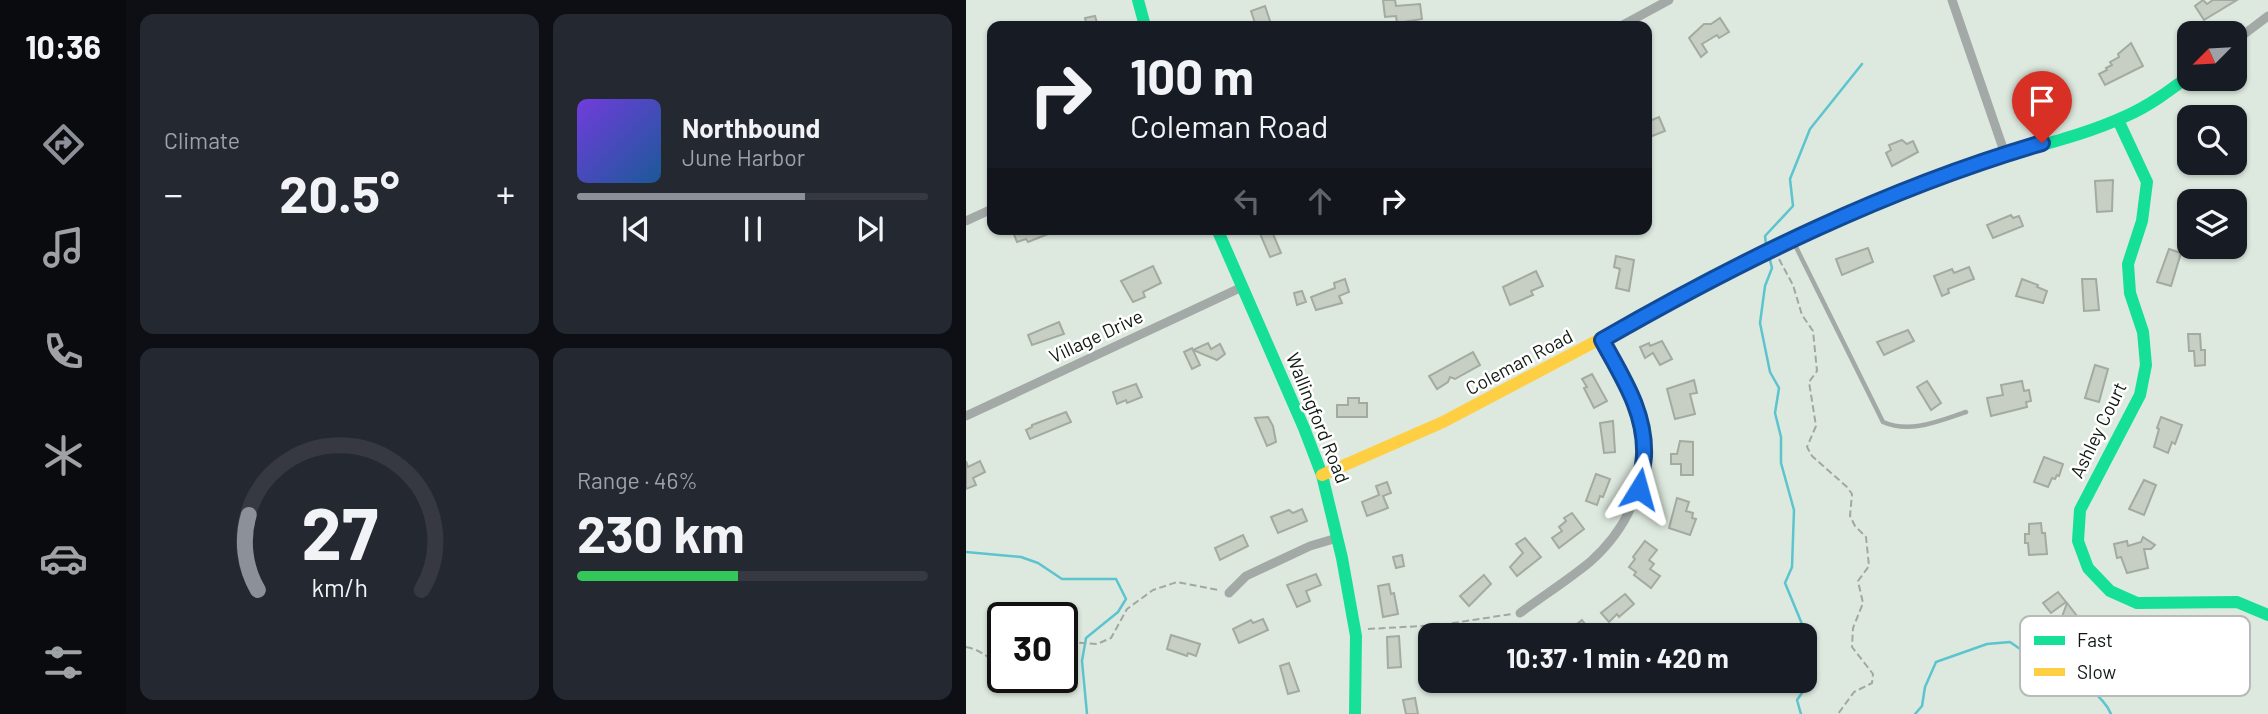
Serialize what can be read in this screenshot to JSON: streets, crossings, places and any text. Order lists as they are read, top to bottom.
{
  "streets": {
    "street": [
      "Village Drive",
      "Coleman Road",
      "Wallingford Road",
      "Ashley Court"
    ]
  },
  "crossings": [
    ["Village Drive", "Wallingford Road"],
    ["Coleman Road", "Wallingford Road"],
    ["Coleman Road", "Ashley Court"]
  ],
  "legend": ["Fast", "Slow"],
  "north": "bottom left",
  "page": {
    "tabs": "10:36",
    "tile": [
      "Climate",
      ["Range · 46%", "230 km"]
    ],
    "turn": ["100 m", "Coleman Road"],
    "song": ["Northbound", "June Harbor"],
    "heat": ["−", "20.5°", "+"],
    "limit": "30",
    "trip": "10:37 · 1 min · 420 m",
    "gauge": ["27", "km/h"]
  }
}
